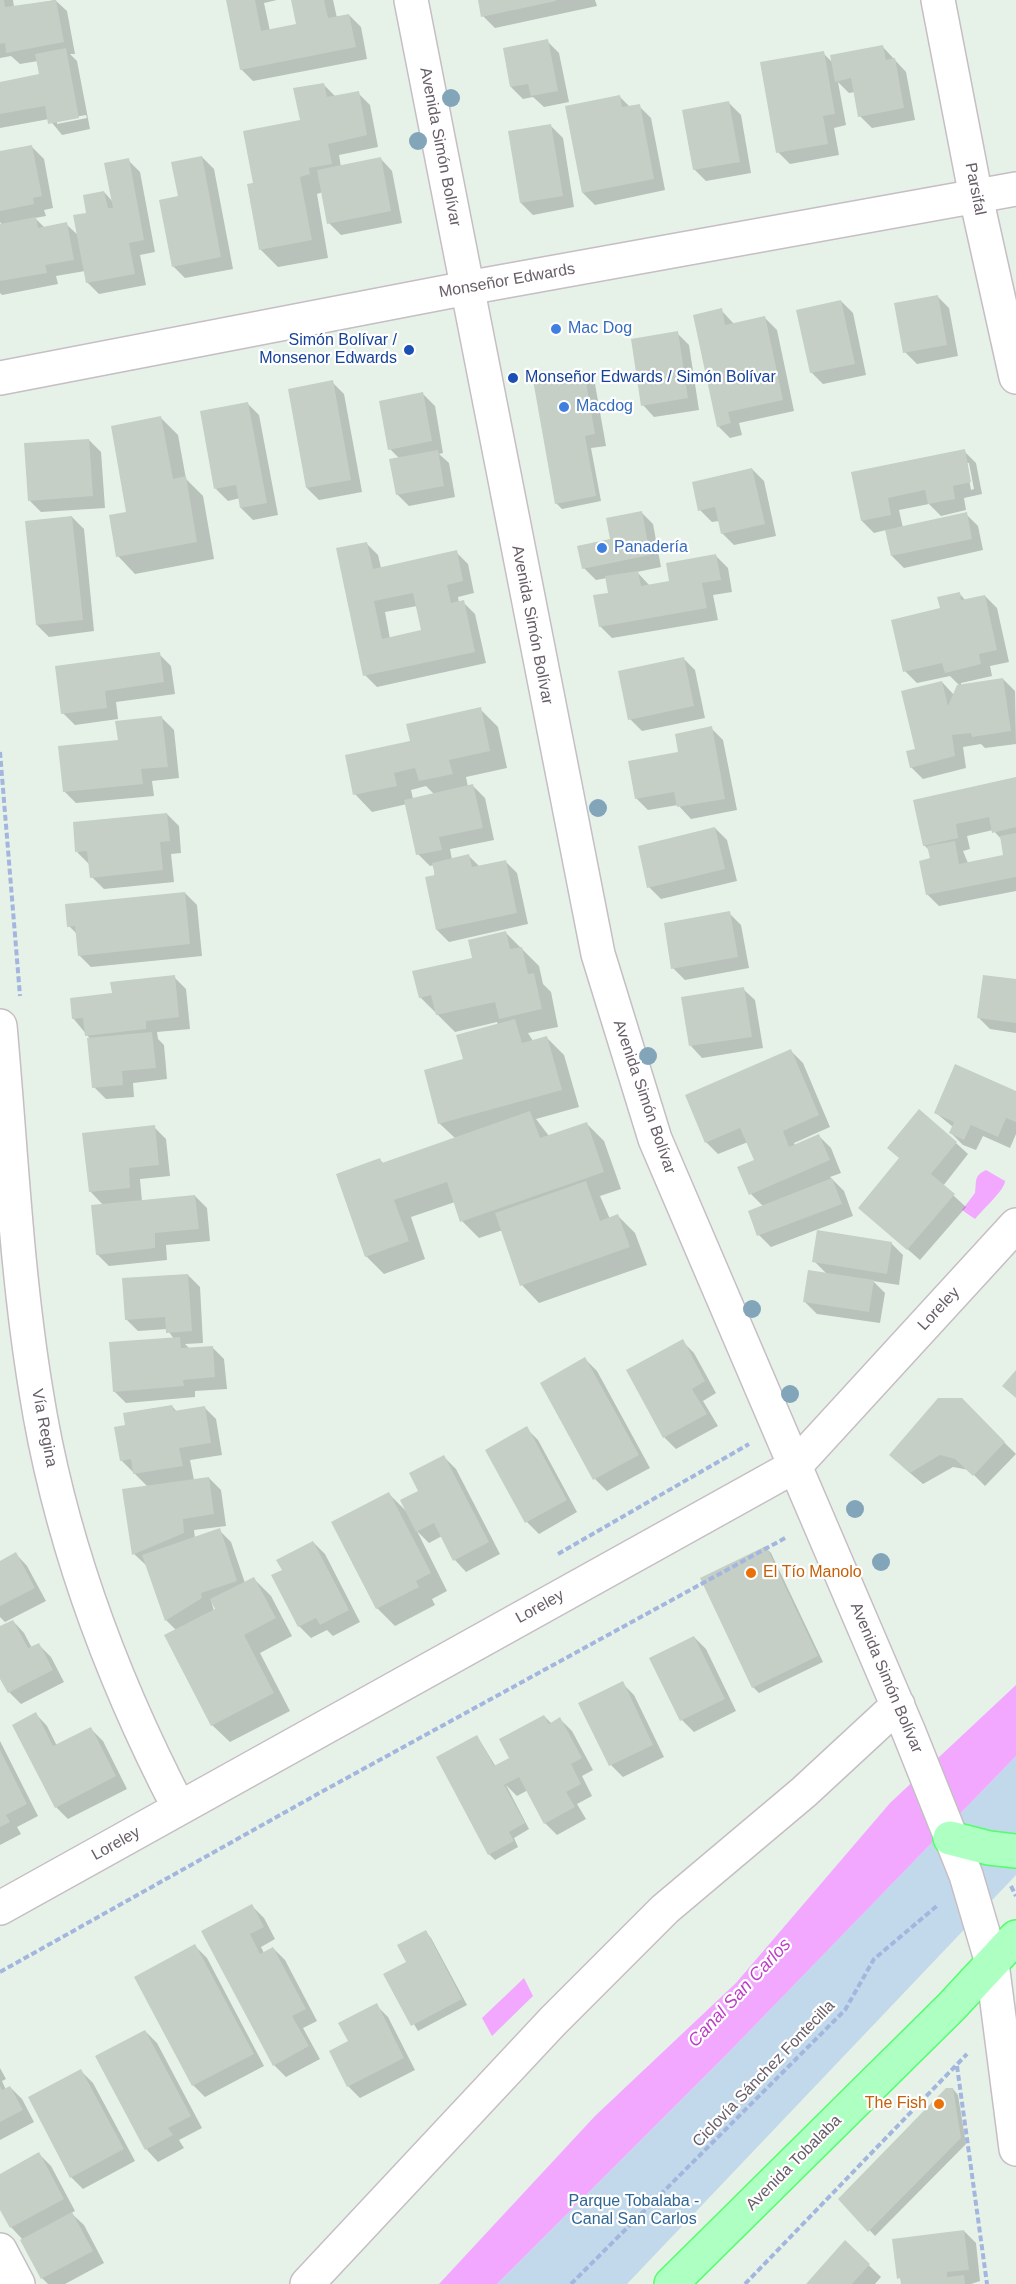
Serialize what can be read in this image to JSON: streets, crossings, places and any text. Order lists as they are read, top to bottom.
{
  "streets": {
    "main road": ["Avenida Tobalaba"],
    "street": [
      "Avenida Simón Bolívar",
      "Parsifal",
      "Monseñor Edwards",
      "Loreley",
      "Vía Regina"
    ],
    "path": ["Ciclovía Sánchez Fontecilla"]
  },
  "crossings": [
    ["Avenida Simón Bolívar", "Monseñor Edwards"],
    ["Avenida Simón Bolívar", "Loreley"],
    ["Avenida Simón Bolívar", "Ciclovía Sánchez Fontecilla"],
    ["Avenida Simón Bolívar", "Avenida Tobalaba"],
    ["Parsifal", "Monseñor Edwards"],
    ["Loreley", "Vía Regina"]
  ],
  "water": ["Canal San Carlos"],
  "parks": ["Parque Tobalaba - Canal San Carlos"],
  "places": [
    "Mac Dog",
    "Simón Bolívar / Monsenor Edwards",
    "Monseñor Edwards / Simón Bolívar",
    "Macdog",
    "Panadería",
    "El Tío Manolo",
    "The Fish"
  ]
}
